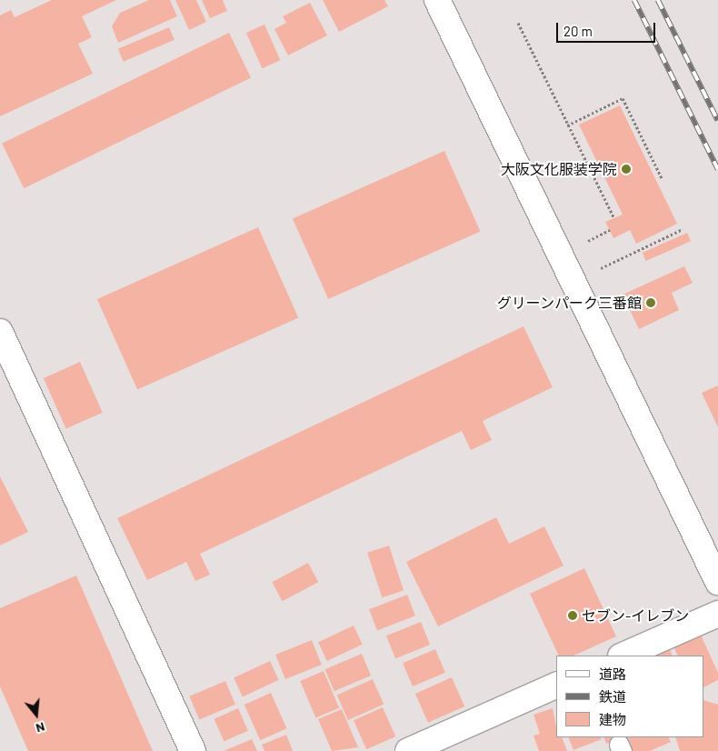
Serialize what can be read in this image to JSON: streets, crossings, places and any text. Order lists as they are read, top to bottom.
{
  "places": ["大阪文化服装学院", "グリーンパーク三番館", "セブン-イレブン"],
  "legend": ["道路", "鉄道", "建物"],
  "scale_bar": "20 m",
  "north": "bottom"
}
